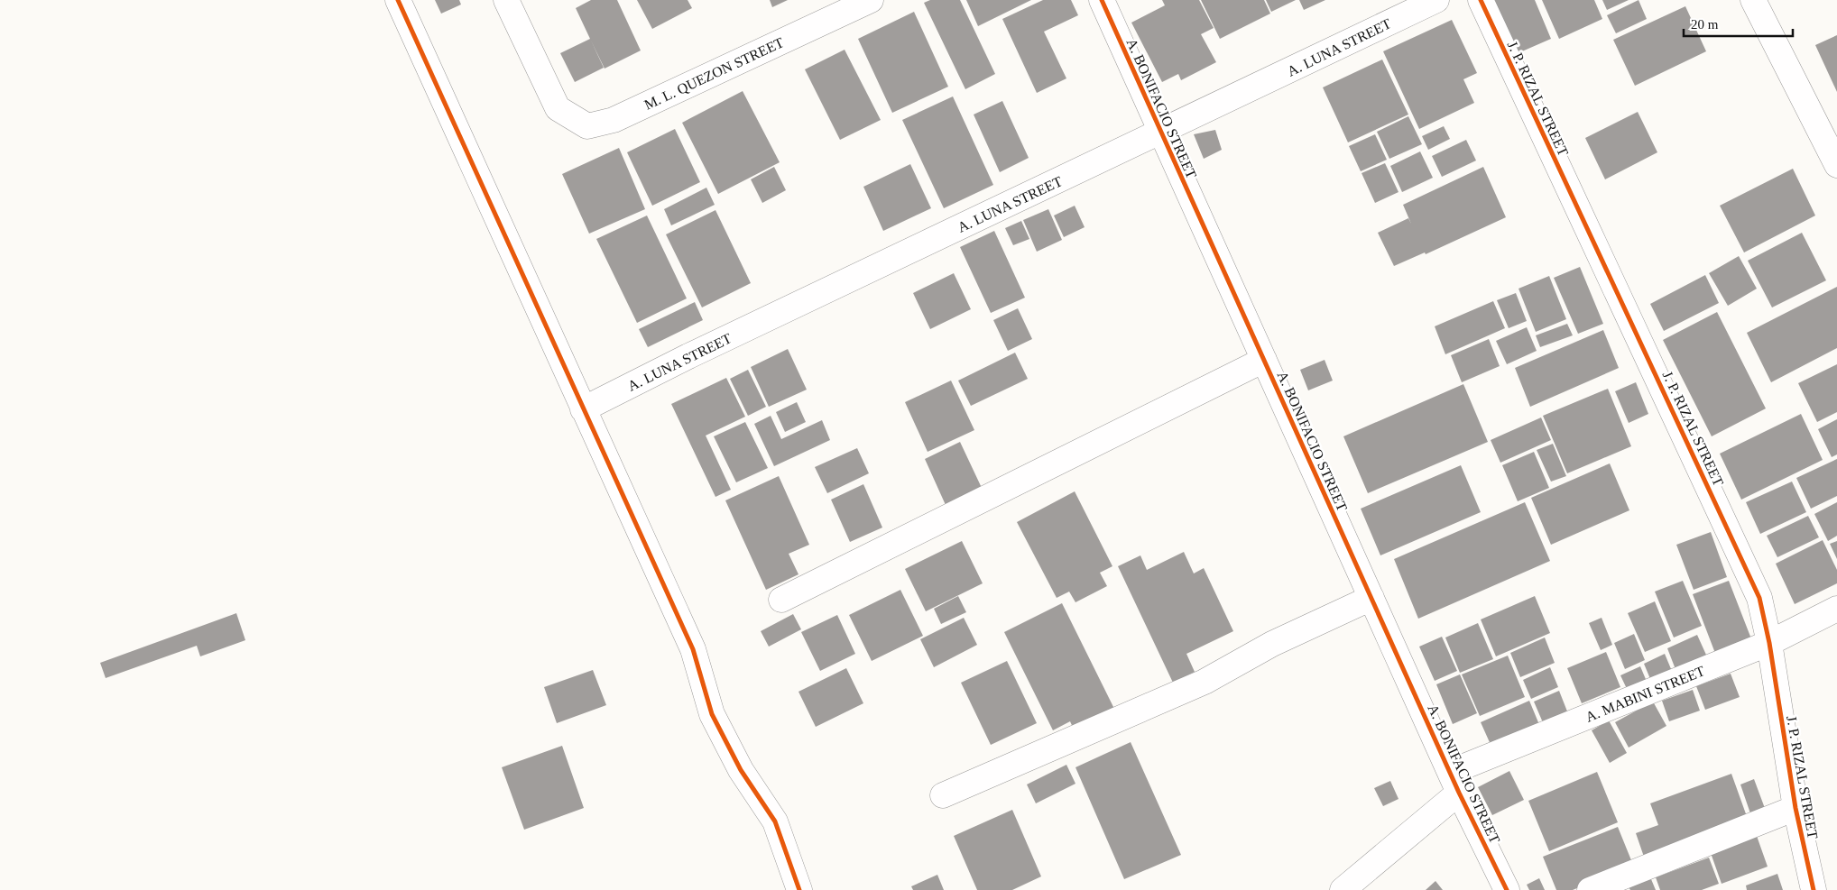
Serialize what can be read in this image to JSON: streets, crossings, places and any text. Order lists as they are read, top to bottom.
{
  "streets": {
    "street": [
      "A. LUNA STREET",
      "M. L. QUEZON STREET",
      "J. P. RIZAL STREET",
      "A. BONIFACIO STREET",
      "A. MABINI STREET"
    ]
  },
  "crossings": [
    ["A. LUNA STREET", "A. BONIFACIO STREET"],
    ["J. P. RIZAL STREET", "A. MABINI STREET"],
    ["A. BONIFACIO STREET", "A. MABINI STREET"]
  ],
  "scale_bar": "20 m"
}
